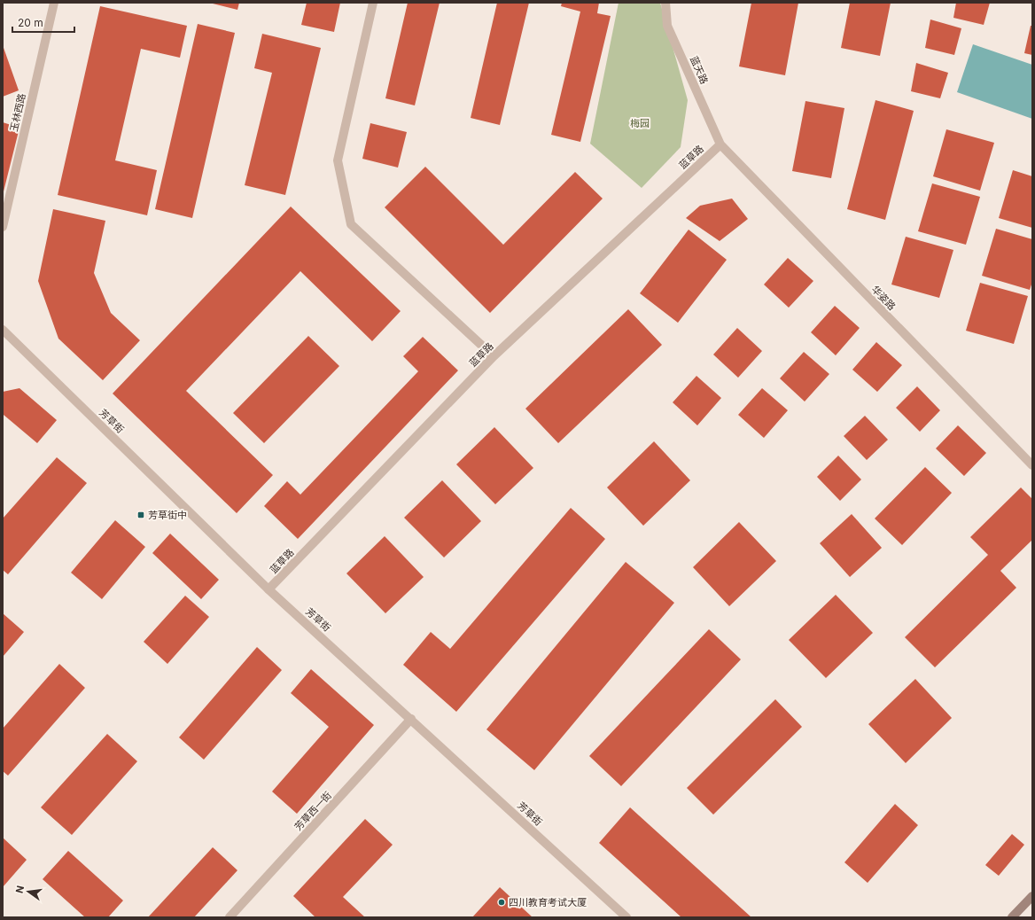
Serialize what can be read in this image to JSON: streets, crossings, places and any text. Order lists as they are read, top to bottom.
{
  "streets": {
    "street": [
      "蓝天路",
      "玉林西路",
      "蓝草路",
      "华姿路",
      "芳草街",
      "芳草西一街"
    ]
  },
  "crossings": [
    ["蓝天路", "蓝草路"],
    ["蓝天路", "华姿路"],
    ["蓝草路", "华姿路"],
    ["蓝草路", "芳草街"],
    ["芳草街", "芳草西一街"]
  ],
  "parks": ["梅园"],
  "places": {
    "transit": ["芳草街中"],
    "other": ["四川教育考试大厦"]
  },
  "scale_bar": "20 m",
  "north": "left"
}
